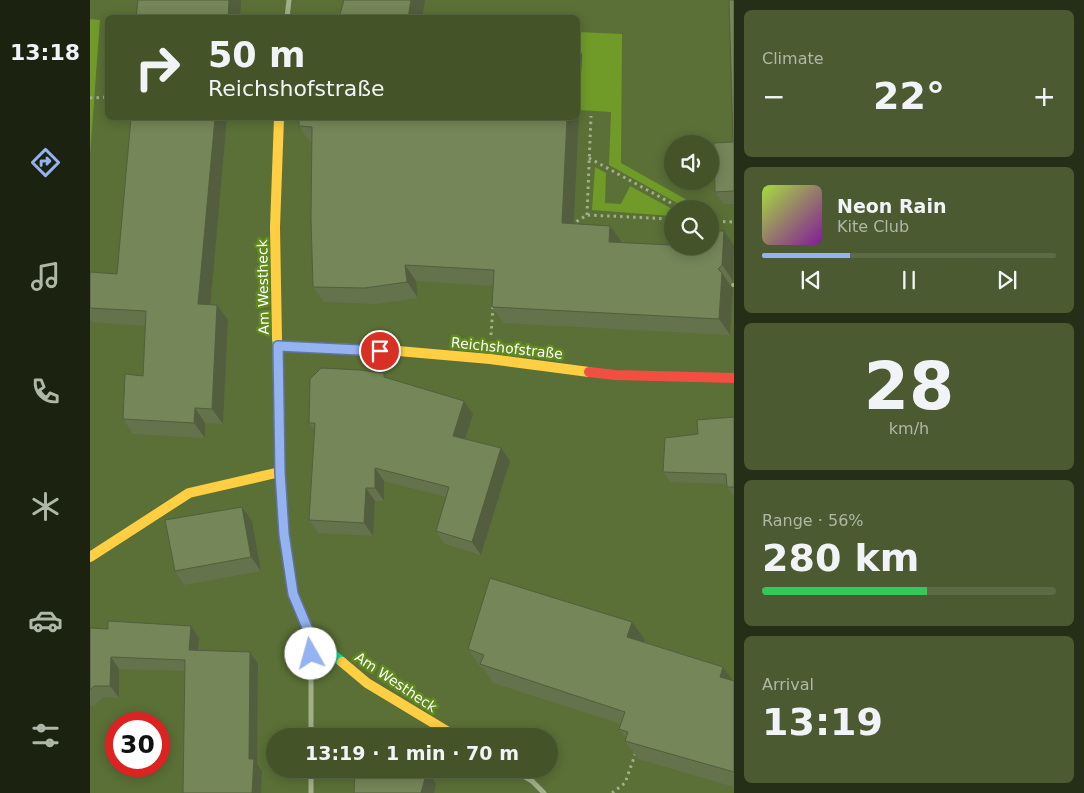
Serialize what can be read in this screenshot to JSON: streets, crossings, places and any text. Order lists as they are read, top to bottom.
{
  "streets": {
    "street": ["Am Westheck", "Reichshofstraße"]
  },
  "crossings": [
    ["Am Westheck", "Reichshofstraße"]
  ],
  "page": {
    "tabs": "13:18",
    "tile": [
      "Climate",
      ["28", "km/h"],
      ["Range · 56%", "280 km"],
      ["Arrival", "13:19"]
    ],
    "turn": ["50 m", "Reichshofstraße"],
    "heat": ["−", "22°", "+"],
    "song": ["Neon Rain", "Kite Club"],
    "limit": "30",
    "trip": "13:19 · 1 min · 70 m"
  }
}
